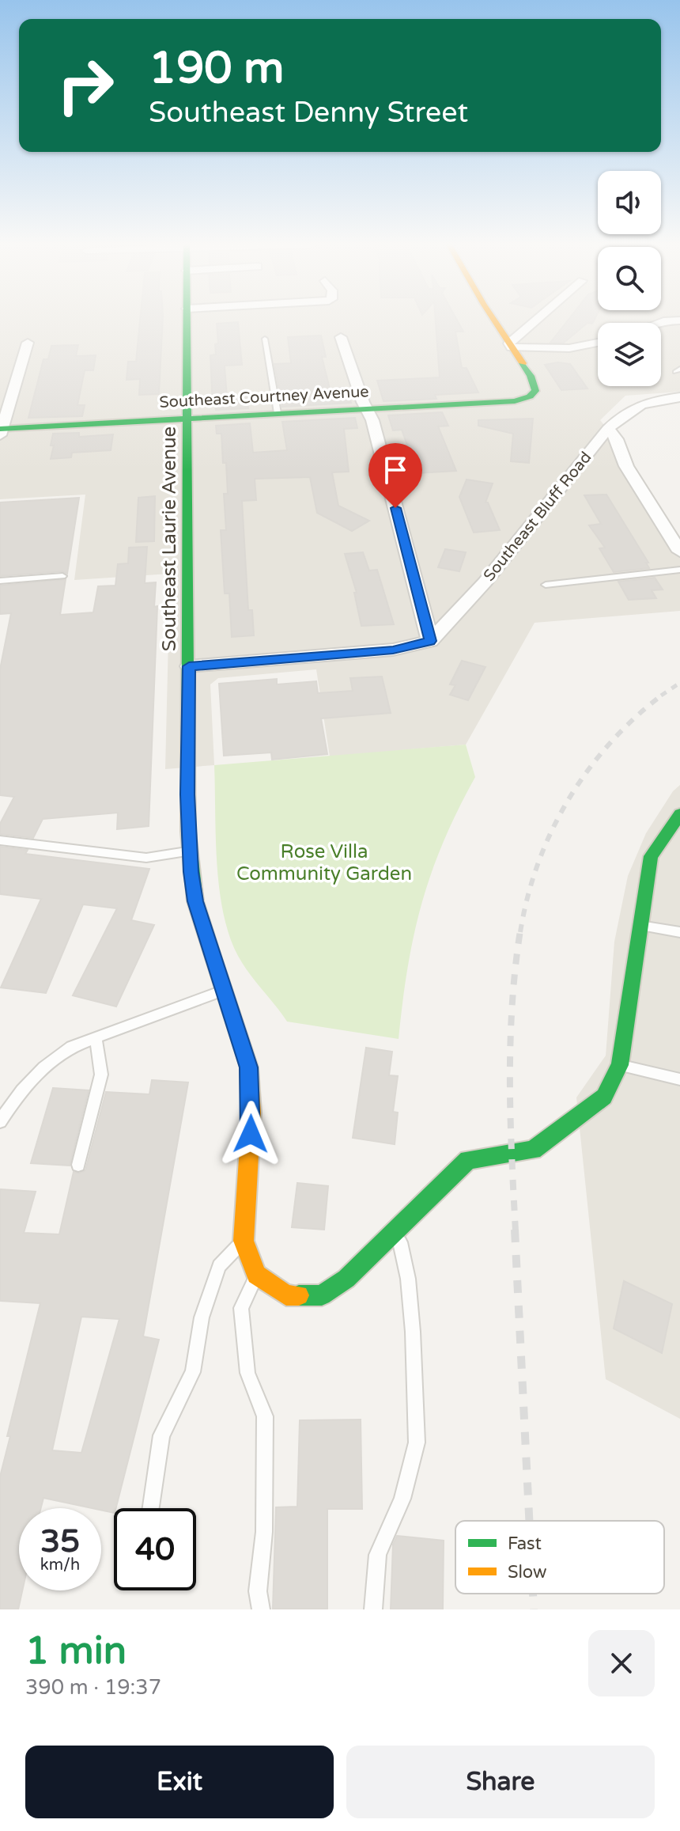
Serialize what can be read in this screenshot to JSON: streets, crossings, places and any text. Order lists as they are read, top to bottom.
{
  "streets": {
    "street": ["Southeast Courtney Avenue", "Southeast Bluff Road", "Southeast Laurie Avenue"]
  },
  "crossings": [
    ["Southeast Courtney Avenue", "Southeast Laurie Avenue"]
  ],
  "parks": ["Rose Villa Community Garden"],
  "legend": ["Fast", "Slow"],
  "page": {
    "turn": ["190 m", "Southeast Denny Street"],
    "speed": "35 km/h",
    "limit": "40",
    "heading": ["1 min", "390 m · 19:37"],
    "buttons": ["Exit", "Share"]
  }
}
